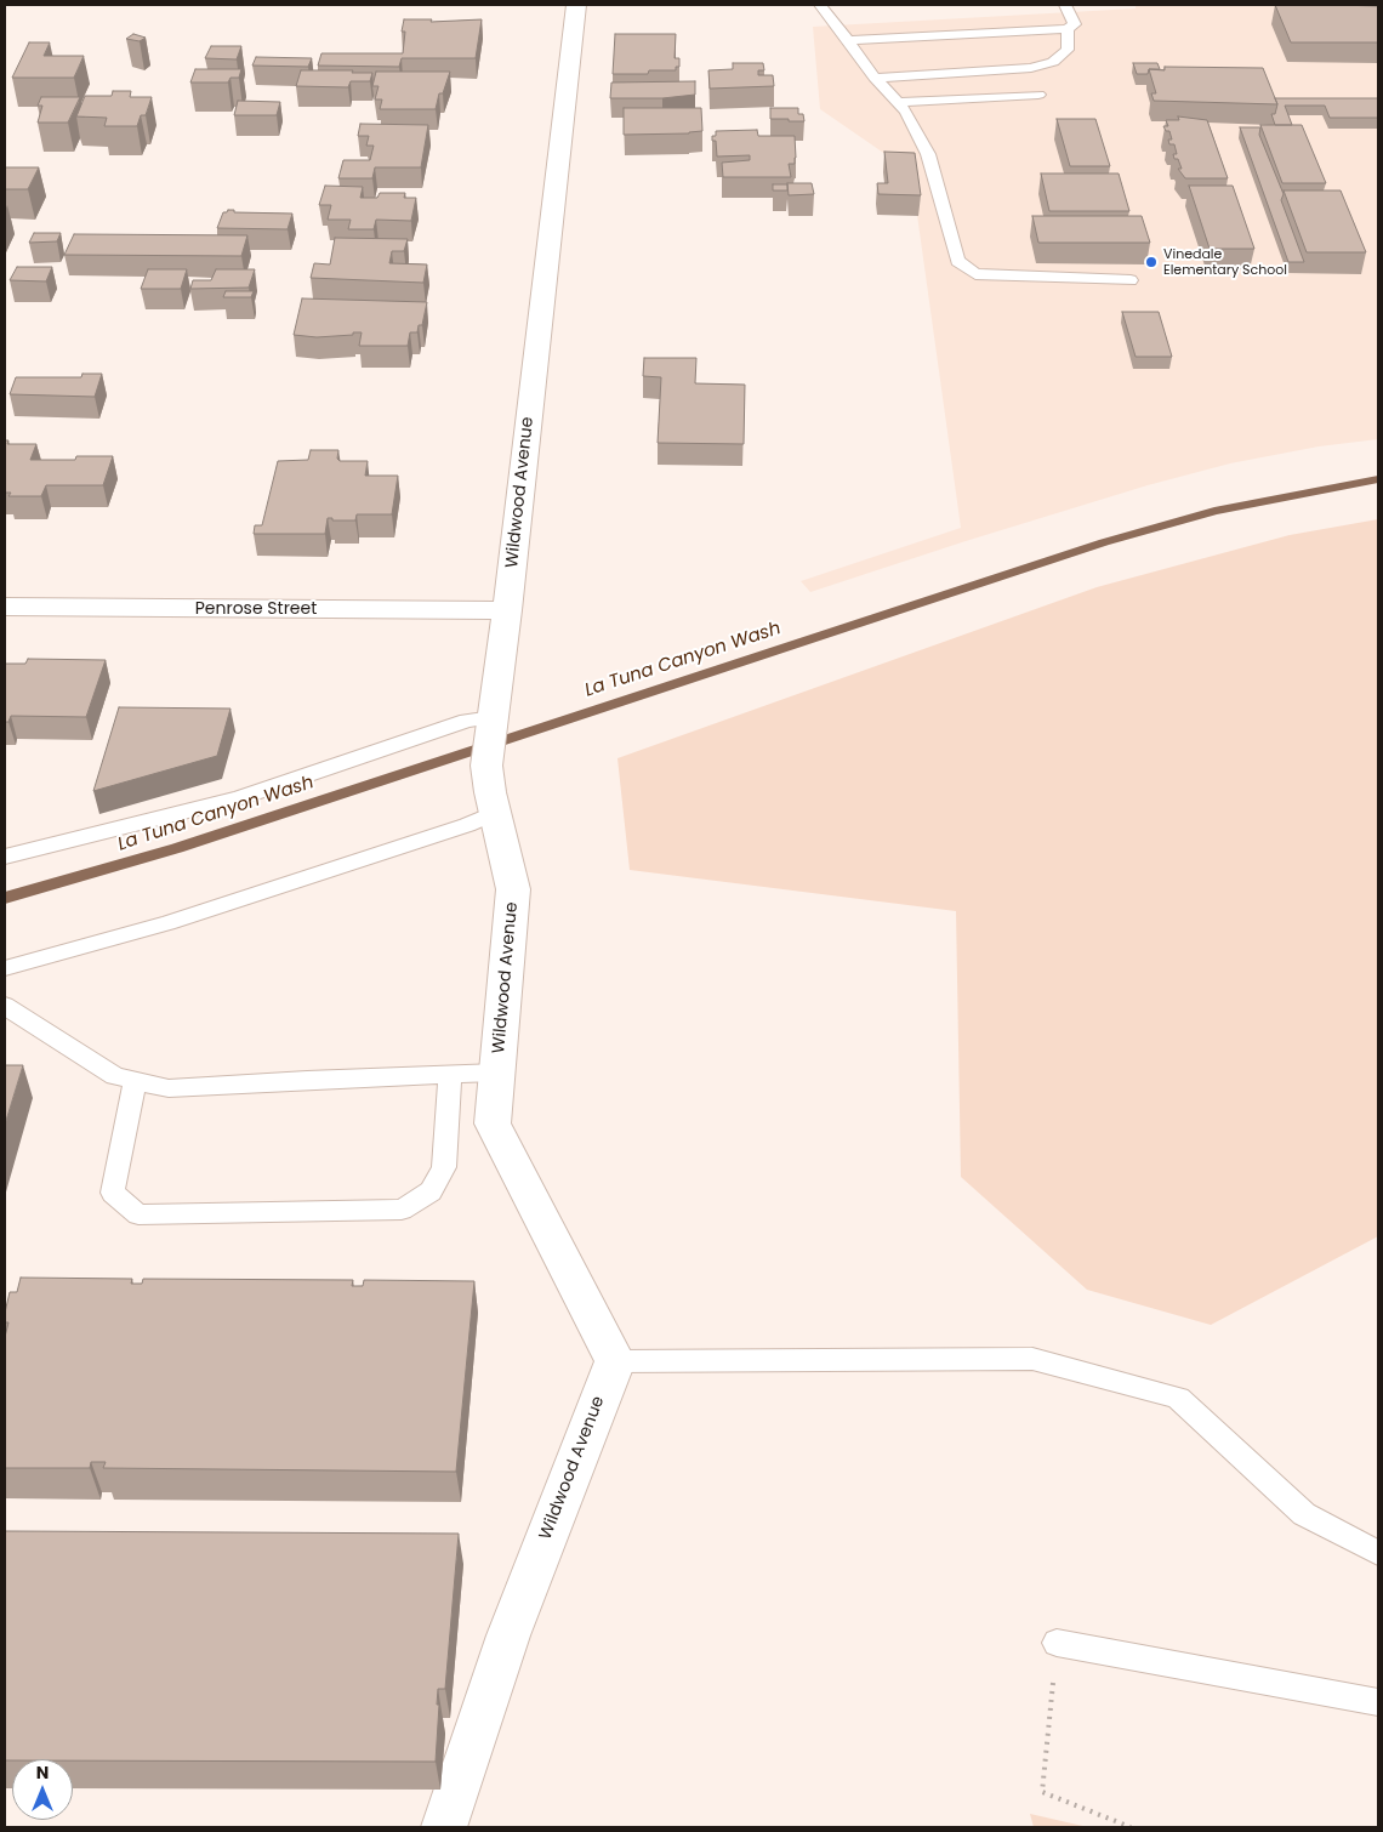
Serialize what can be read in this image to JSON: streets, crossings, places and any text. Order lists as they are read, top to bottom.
{
  "streets": {
    "street": ["Wildwood Avenue", "Penrose Street"]
  },
  "crossings": [
    ["Wildwood Avenue", "Penrose Street"]
  ],
  "water": ["La Tuna Canyon Wash"],
  "places": ["Vinedale Elementary School"],
  "north": "top"
}
